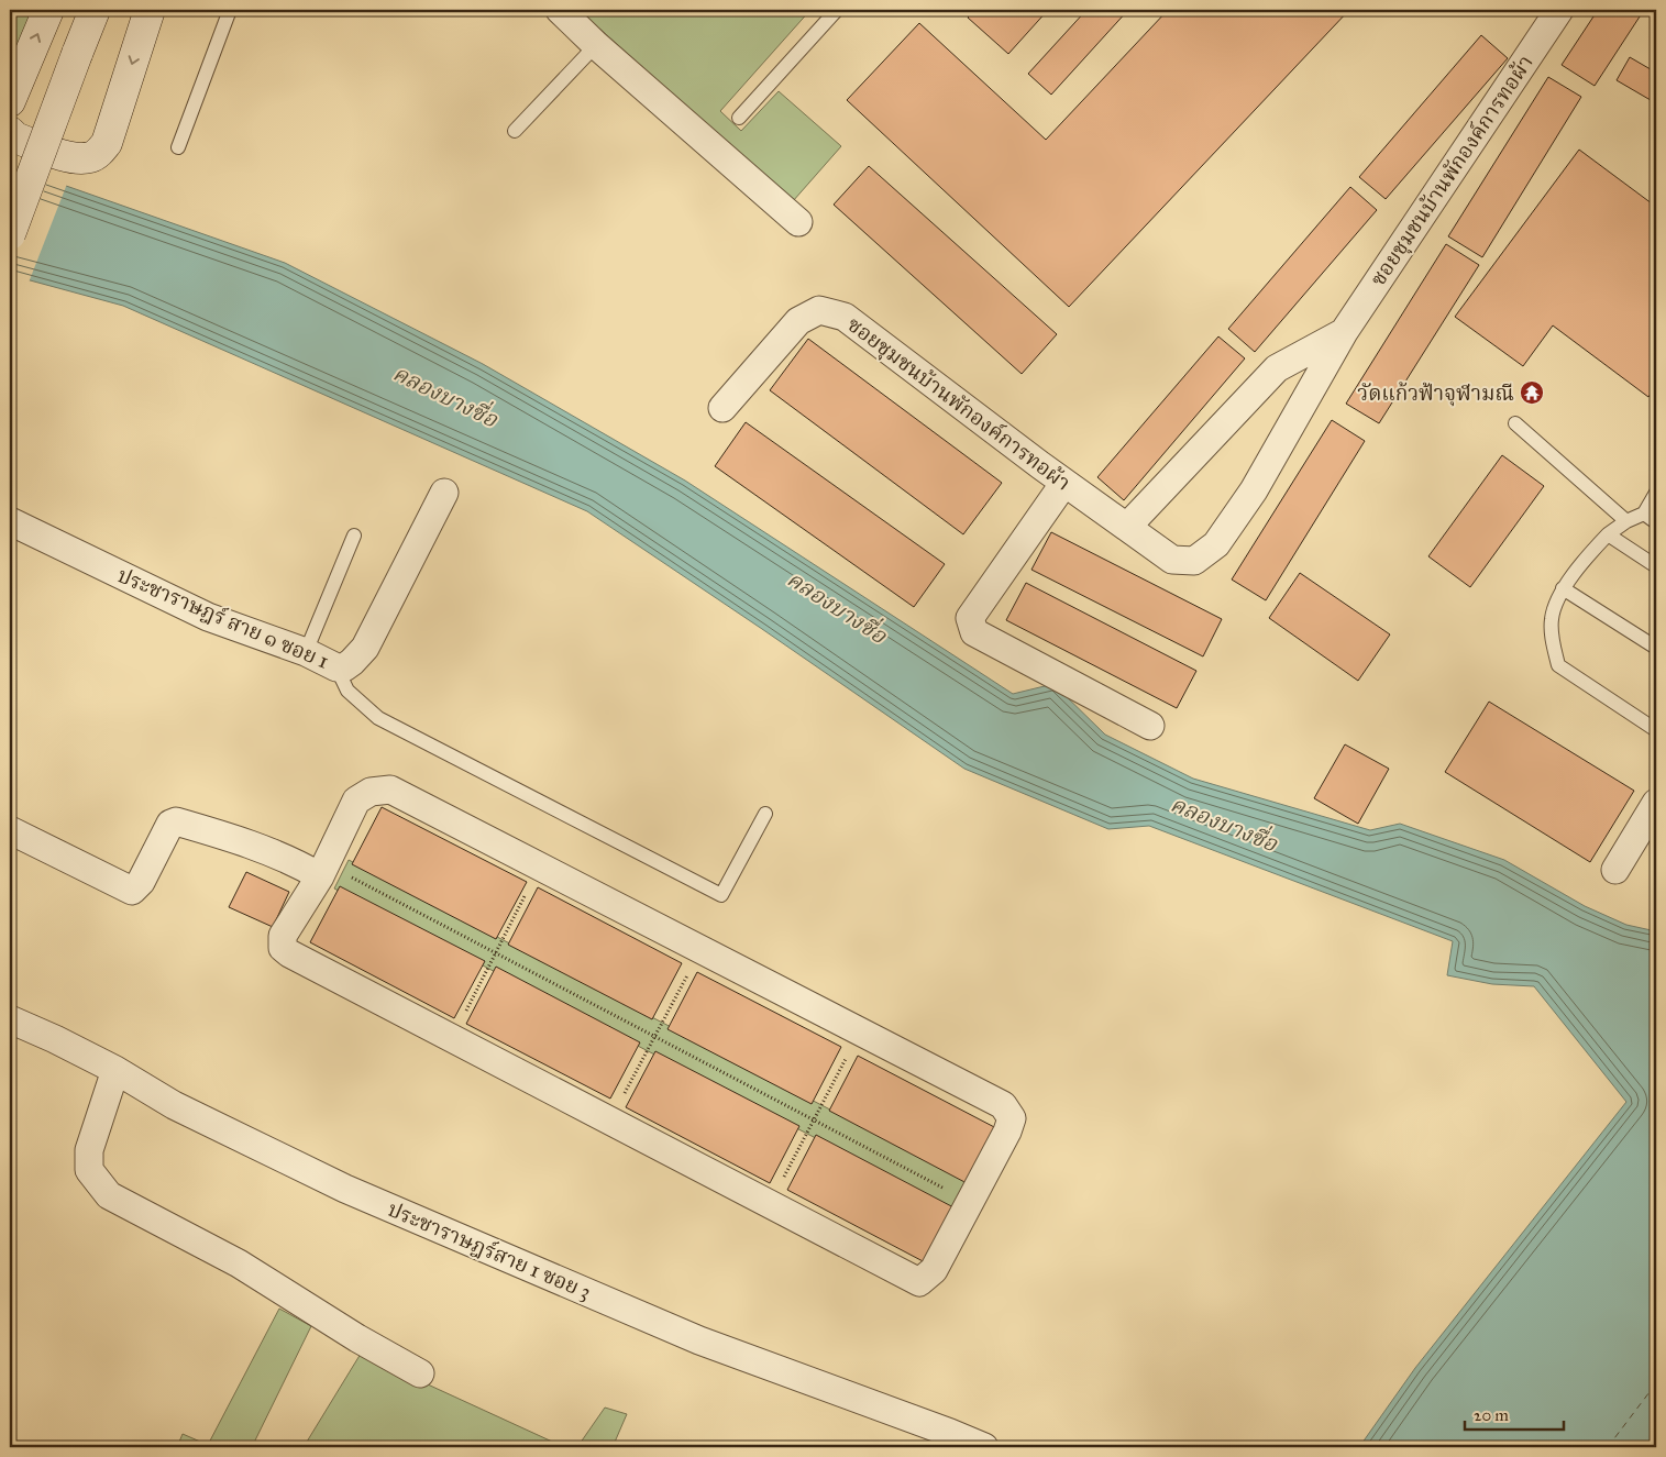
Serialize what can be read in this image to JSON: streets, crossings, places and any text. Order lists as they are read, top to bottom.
{
  "streets": {
    "street": ["ซอยชุมชนบ้านพักองค์การทอผ้า", "ประชาราษฎร์ สาย ๑ ซอย 1", "ประชาราษฎร์สาย 1 ซอย 3"]
  },
  "water": ["คลองบางซื่อ"],
  "places": {
    "temple": ["วัดแก้วฟ้าจุฬามณี"]
  },
  "scale_bar": "20 m"
}
